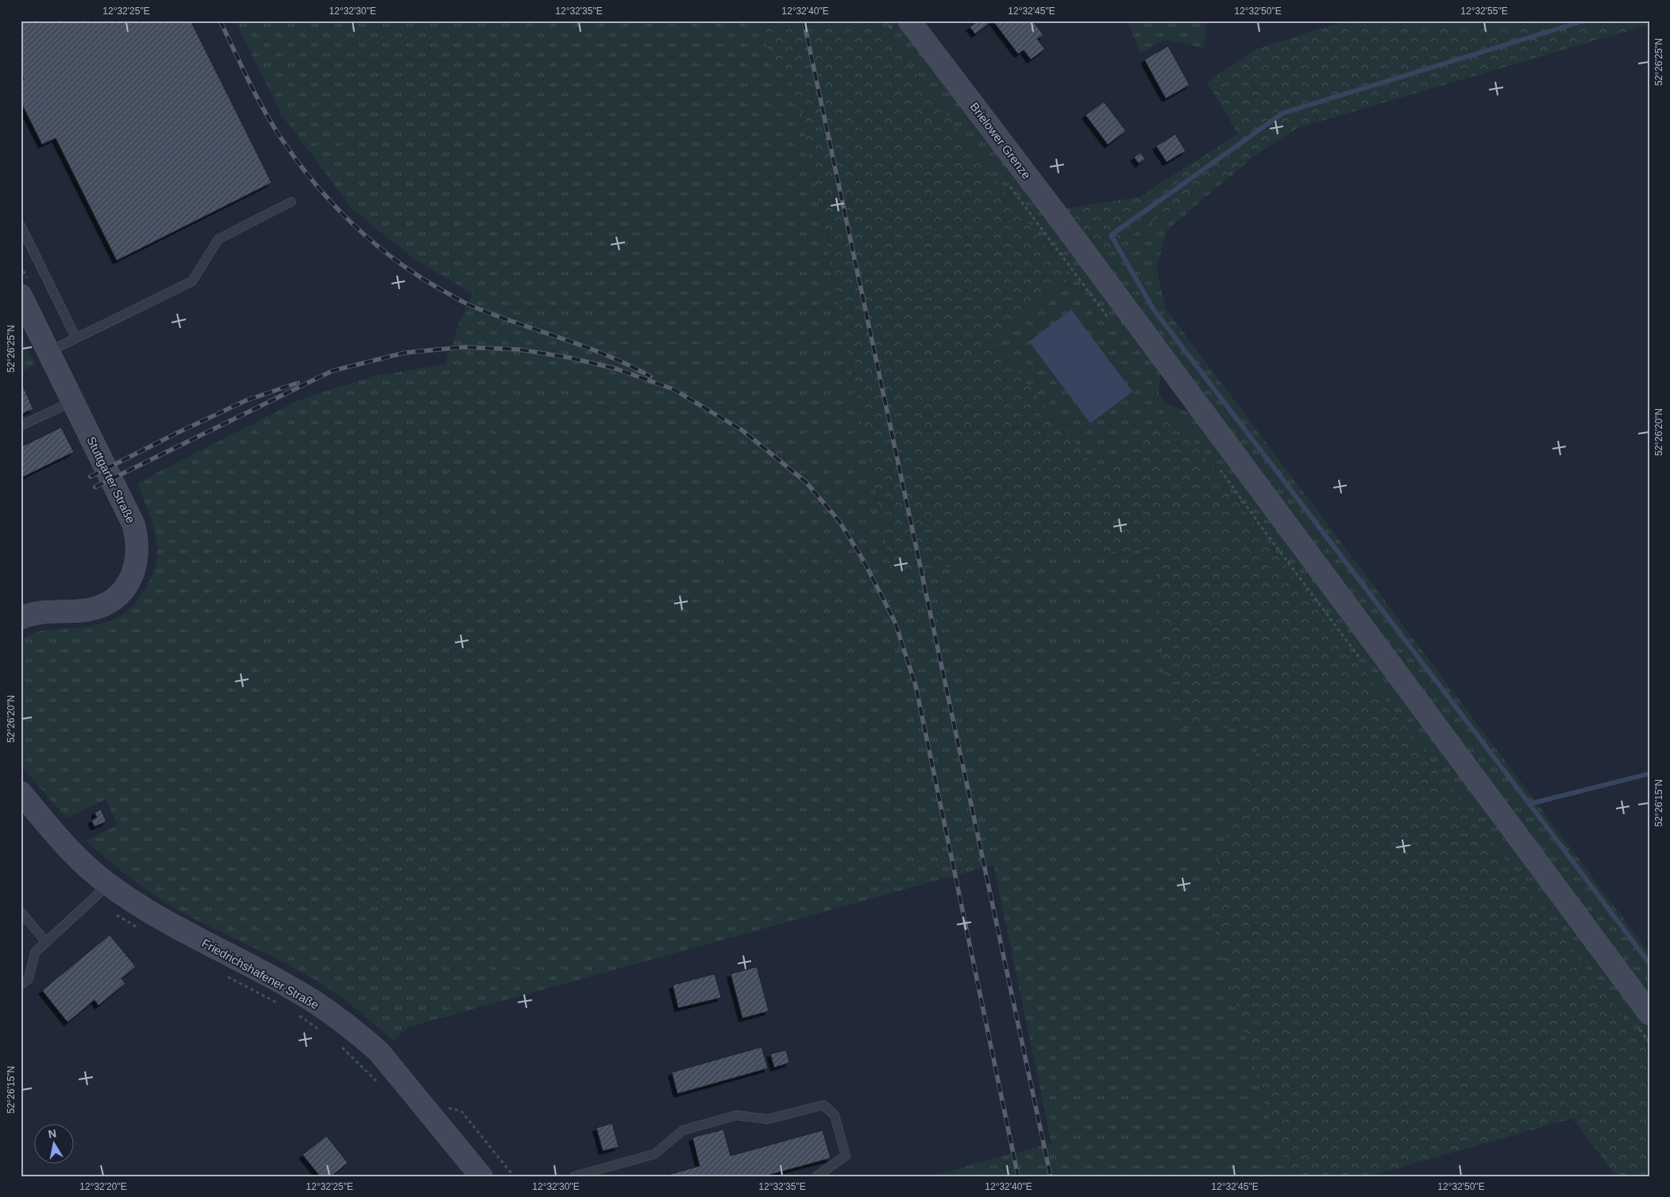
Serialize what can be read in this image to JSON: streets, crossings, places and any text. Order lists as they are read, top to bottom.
{
  "streets": {
    "main road": ["Brielower Grenze", "Stuttgarter Straße", "Friedrichshafener Straße"]
  },
  "north": "top",
  "coordinates": [
    "12°32'25\"E",
    "12°32'30\"E",
    "12°32'35\"E",
    "12°32'40\"E",
    "12°32'45\"E",
    "12°32'50\"E",
    "12°32'55\"E",
    "52°26'25\"N",
    "52°26'20\"N",
    "52°26'15\"N",
    "12°32'20\"E"
  ]
}
